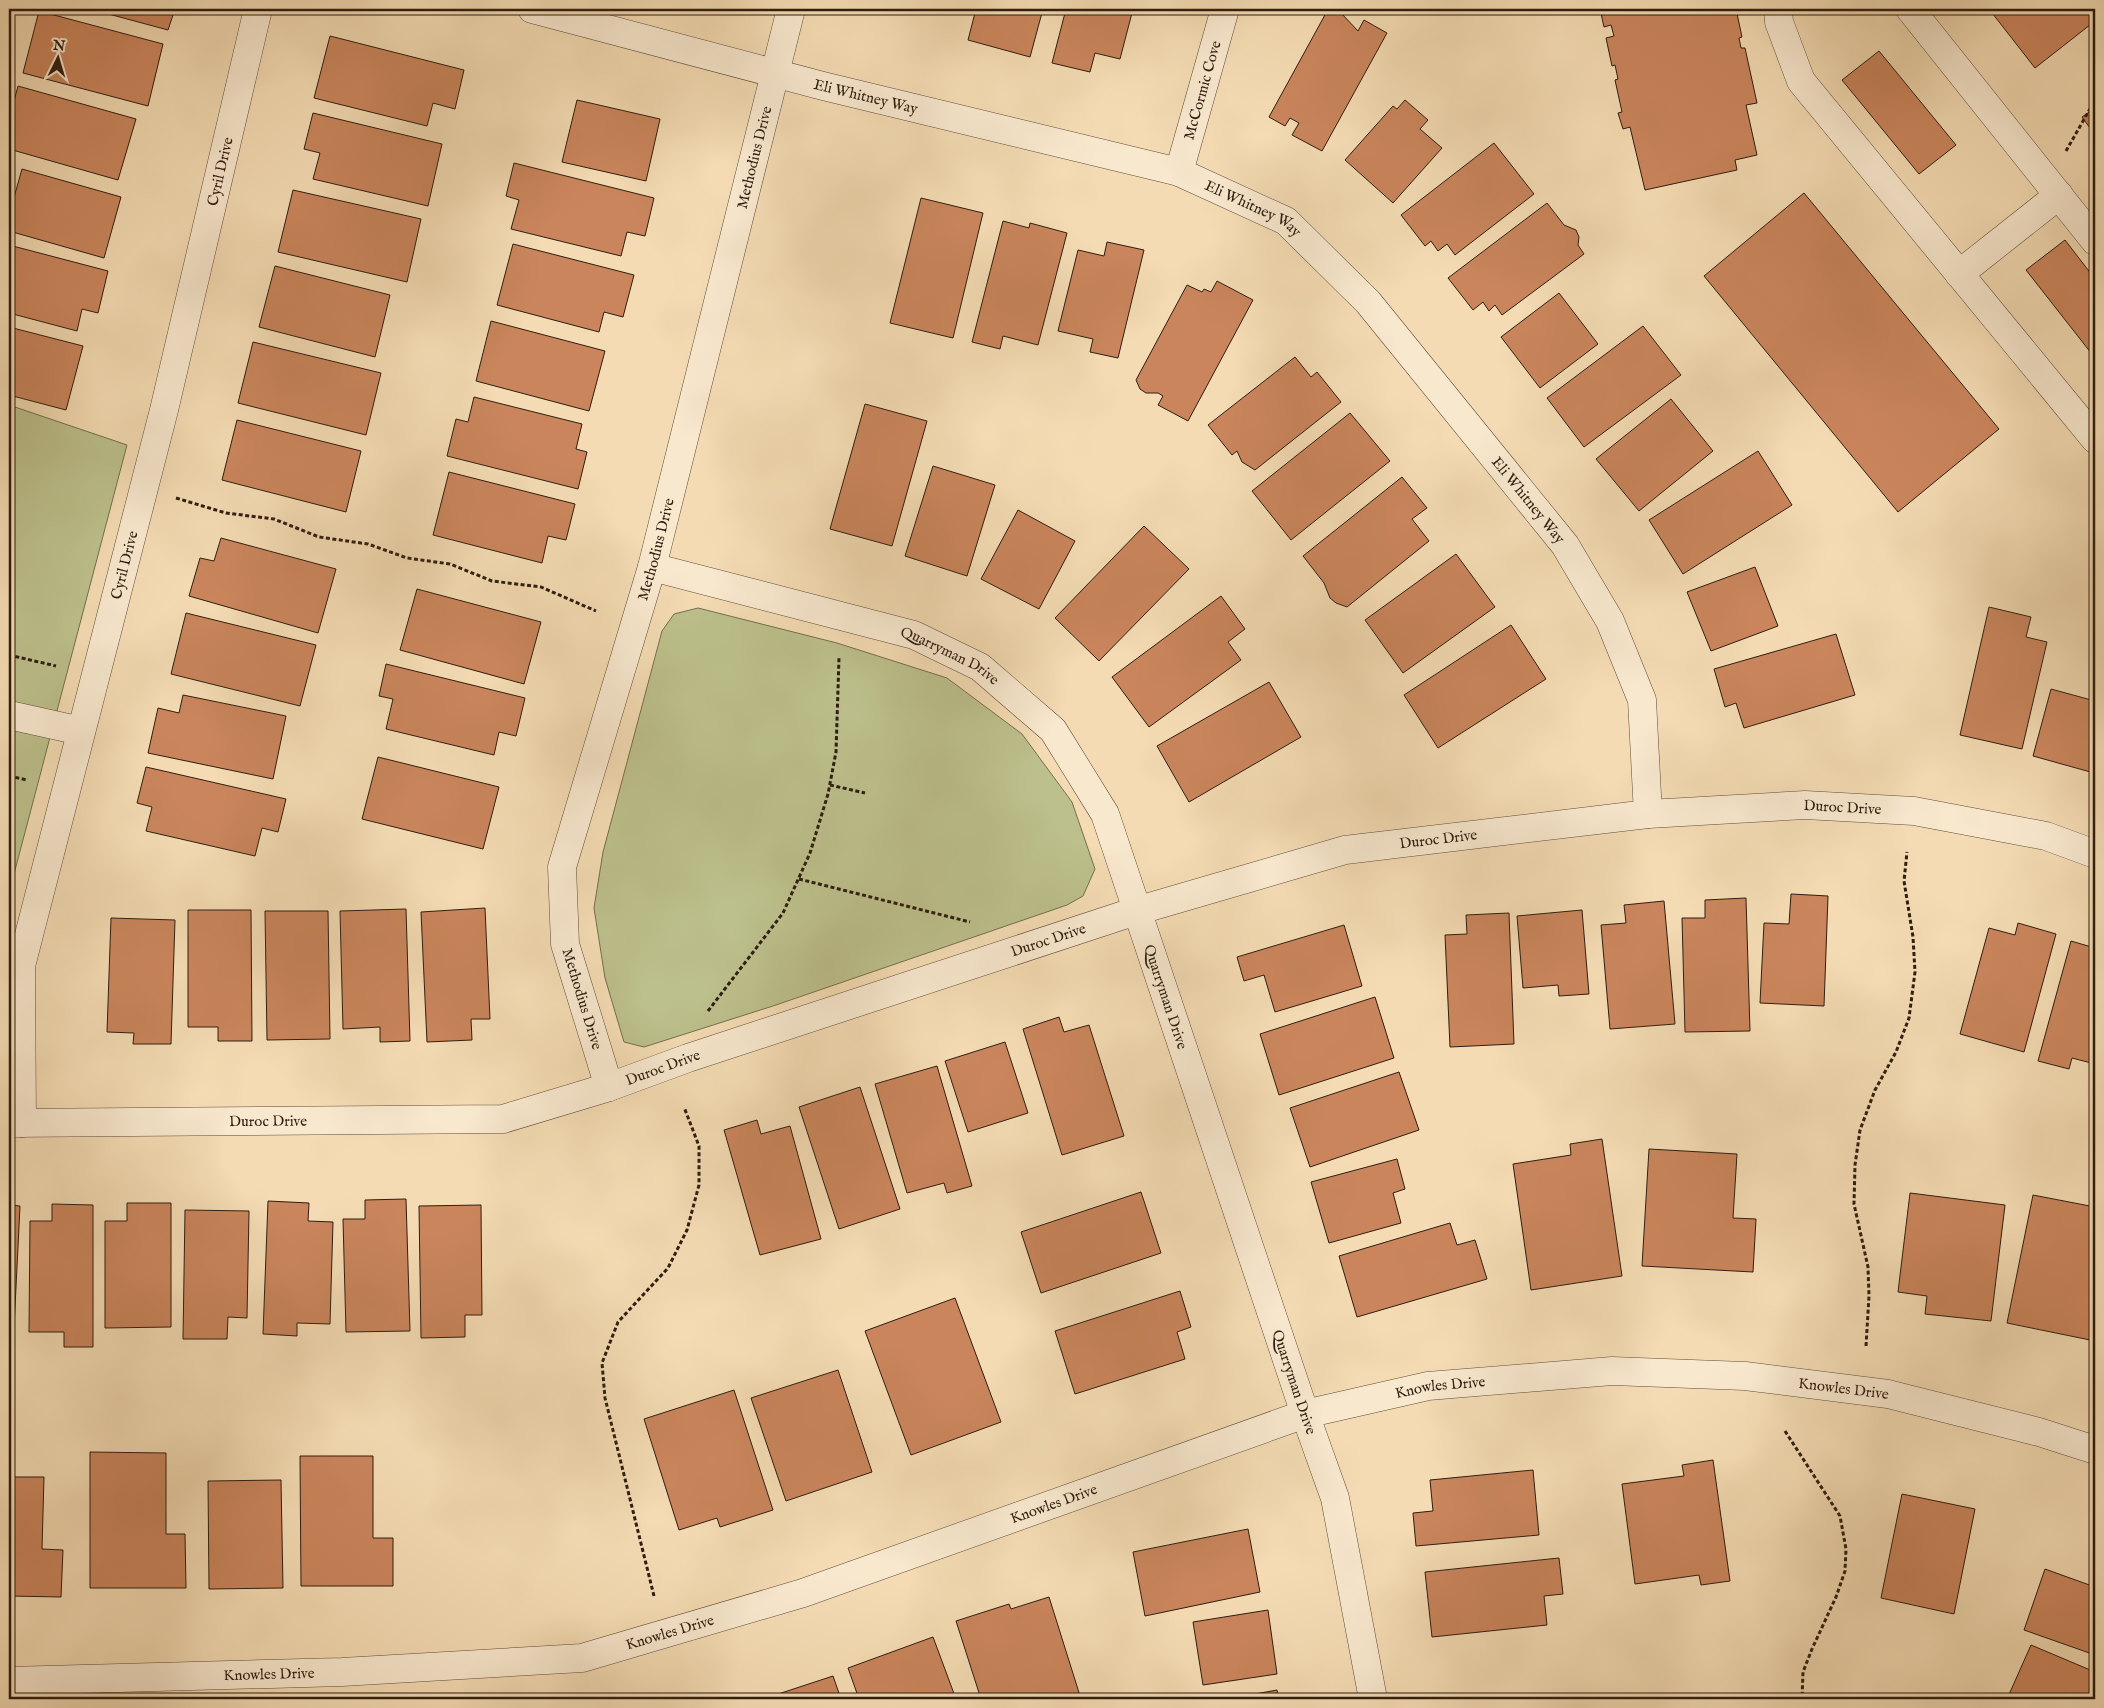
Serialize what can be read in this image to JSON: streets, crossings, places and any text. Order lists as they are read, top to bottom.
{
  "streets": {
    "street": [
      "McCormic Cove",
      "Eli Whitney Way",
      "Methodius Drive",
      "Cyril Drive",
      "Quarryman Drive",
      "Duroc Drive",
      "Knowles Drive"
    ]
  },
  "crossings": [
    ["McCormic Cove", "Eli Whitney Way"],
    ["Eli Whitney Way", "Methodius Drive"],
    ["Eli Whitney Way", "Duroc Drive"],
    ["Methodius Drive", "Quarryman Drive"],
    ["Methodius Drive", "Duroc Drive"],
    ["Cyril Drive", "Duroc Drive"],
    ["Quarryman Drive", "Duroc Drive"],
    ["Quarryman Drive", "Knowles Drive"]
  ],
  "north": "top"
}
